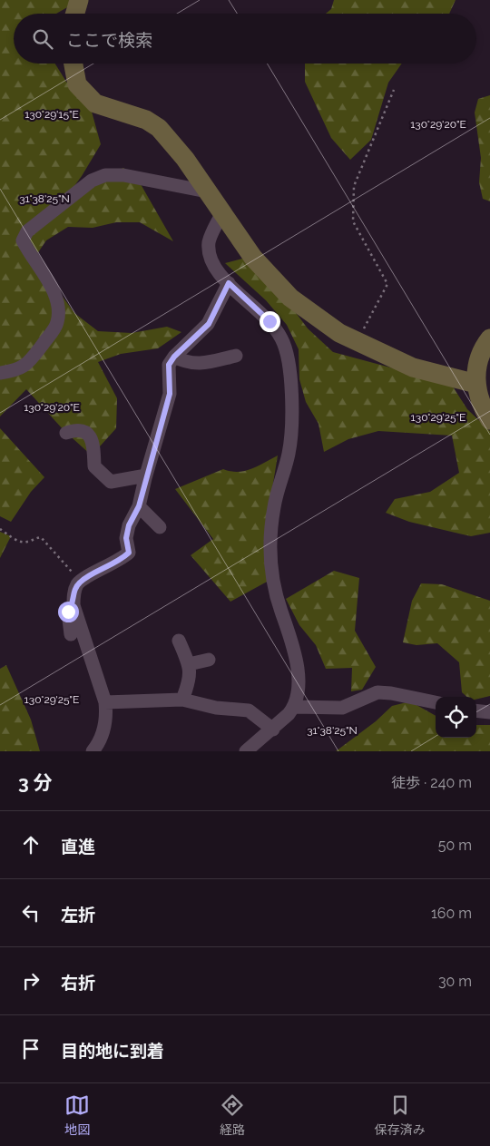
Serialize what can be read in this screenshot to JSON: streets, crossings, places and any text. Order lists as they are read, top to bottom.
{
  "page": {
    "search": "ここで検索",
    "heading": ["3 分", "徒歩 · 240 m"],
    "list": [
      ["直進", "50 m"],
      ["左折", "160 m"],
      ["右折", "30 m"],
      "目的地に到着"
    ],
    "nav": ["地図", "経路", "保存済み"]
  },
  "coordinates": [
    "130°29'15\"E",
    "130°29'20\"E",
    "31°38'25\"N",
    "130°29'25\"E"
  ]
}
